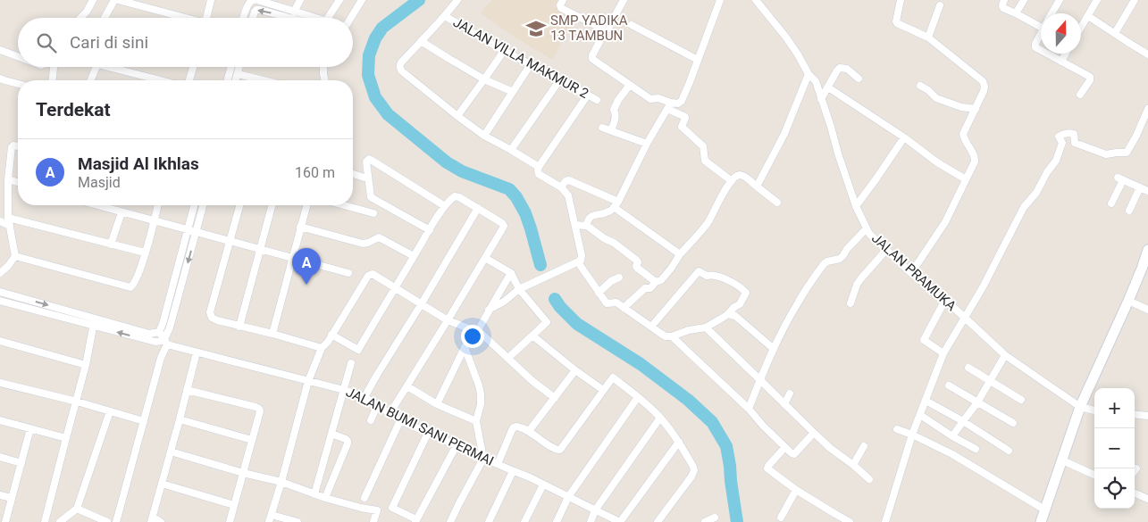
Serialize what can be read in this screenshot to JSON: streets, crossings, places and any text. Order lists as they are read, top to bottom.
{
  "streets": {
    "street": ["JALAN VILLA MAKMUR 2", "JALAN PRAMUKA", "JALAN BUMI SANI PERMAI"]
  },
  "places": {
    "school or university": ["SMP YADIKA 13 TAMBUN"]
  },
  "north": "top",
  "page": {
    "search": "Cari di sini",
    "heading": "Terdekat",
    "list": [
      {
        "mark": "A",
        "name": "Masjid Al Ikhlas",
        "note": "Masjid",
        "value": "160 m"
      }
    ],
    "pins": "A",
    "map_buttons": ["+", "−"]
  }
}
